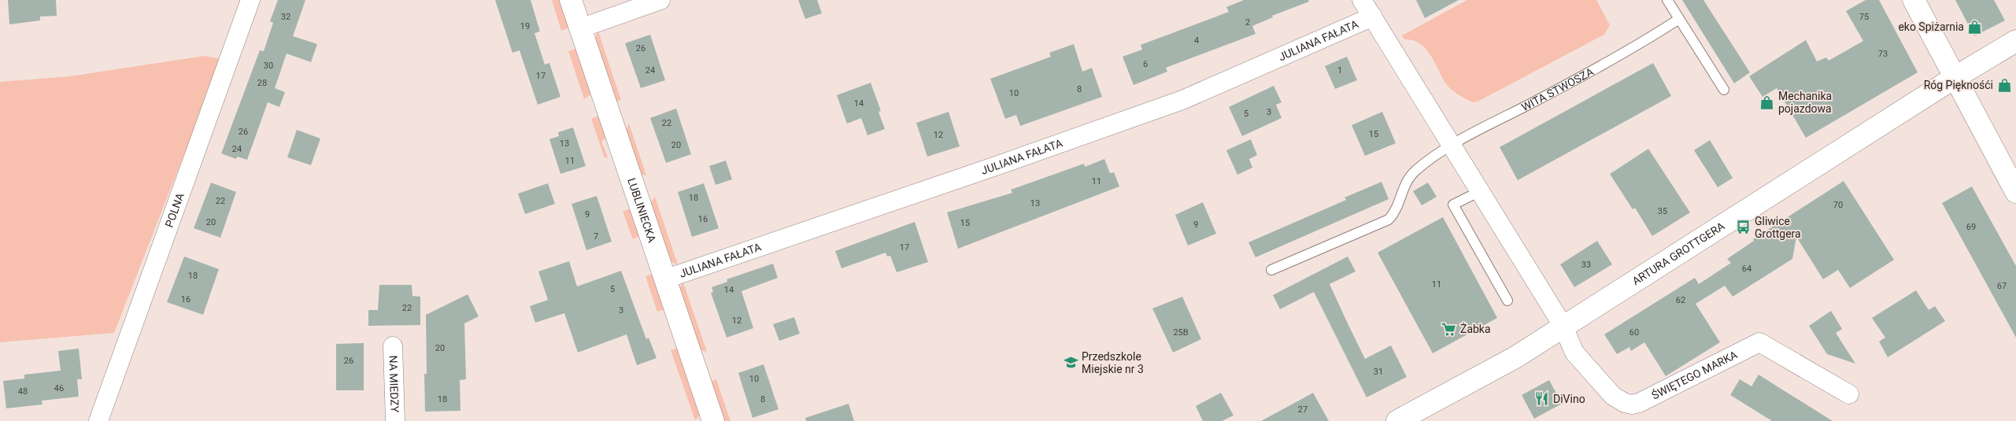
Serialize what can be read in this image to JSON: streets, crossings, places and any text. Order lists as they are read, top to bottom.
{
  "streets": {
    "street": [
      "JULIANA FAŁATA",
      "POLNA",
      "LUBLINIECKA",
      "ARTURA GROTTGERA",
      "ŚWIĘTEGO MARKA",
      "NA MIEDZY"
    ],
    "lane": ["WITA STWOSZA"]
  },
  "crossings": [
    ["JULIANA FAŁATA", "LUBLINIECKA"],
    ["ARTURA GROTTGERA", "ŚWIĘTEGO MARKA"]
  ],
  "places": {
    "shop": ["eko Spiżarnia", "Róg Pięknośći", "Mechanika pojazdowa"],
    "bus stop": ["Gliwice Grottgera"],
    "supermarket": ["Żabka"],
    "school or university": ["Przedszkole Miejskie nr 3"],
    "restaurant": ["DiVino"]
  },
  "house_numbers": [
    "32",
    "75",
    "2",
    "19",
    "4",
    "26",
    "73",
    "6",
    "30",
    "24",
    "1",
    "17",
    "28",
    "8",
    "10",
    "14",
    "3",
    "5",
    "22",
    "26",
    "15",
    "12",
    "13",
    "20",
    "24",
    "11",
    "11",
    "18",
    "22",
    "13",
    "70",
    "35",
    "9",
    "16",
    "20",
    "15",
    "9",
    "69",
    "7",
    "17",
    "33",
    "64",
    "18",
    "11",
    "67",
    "5",
    "14",
    "16",
    "62",
    "22",
    "3",
    "12",
    "25B",
    "60",
    "20",
    "26",
    "31",
    "10",
    "46",
    "48",
    "18",
    "8",
    "27"
  ]
}
